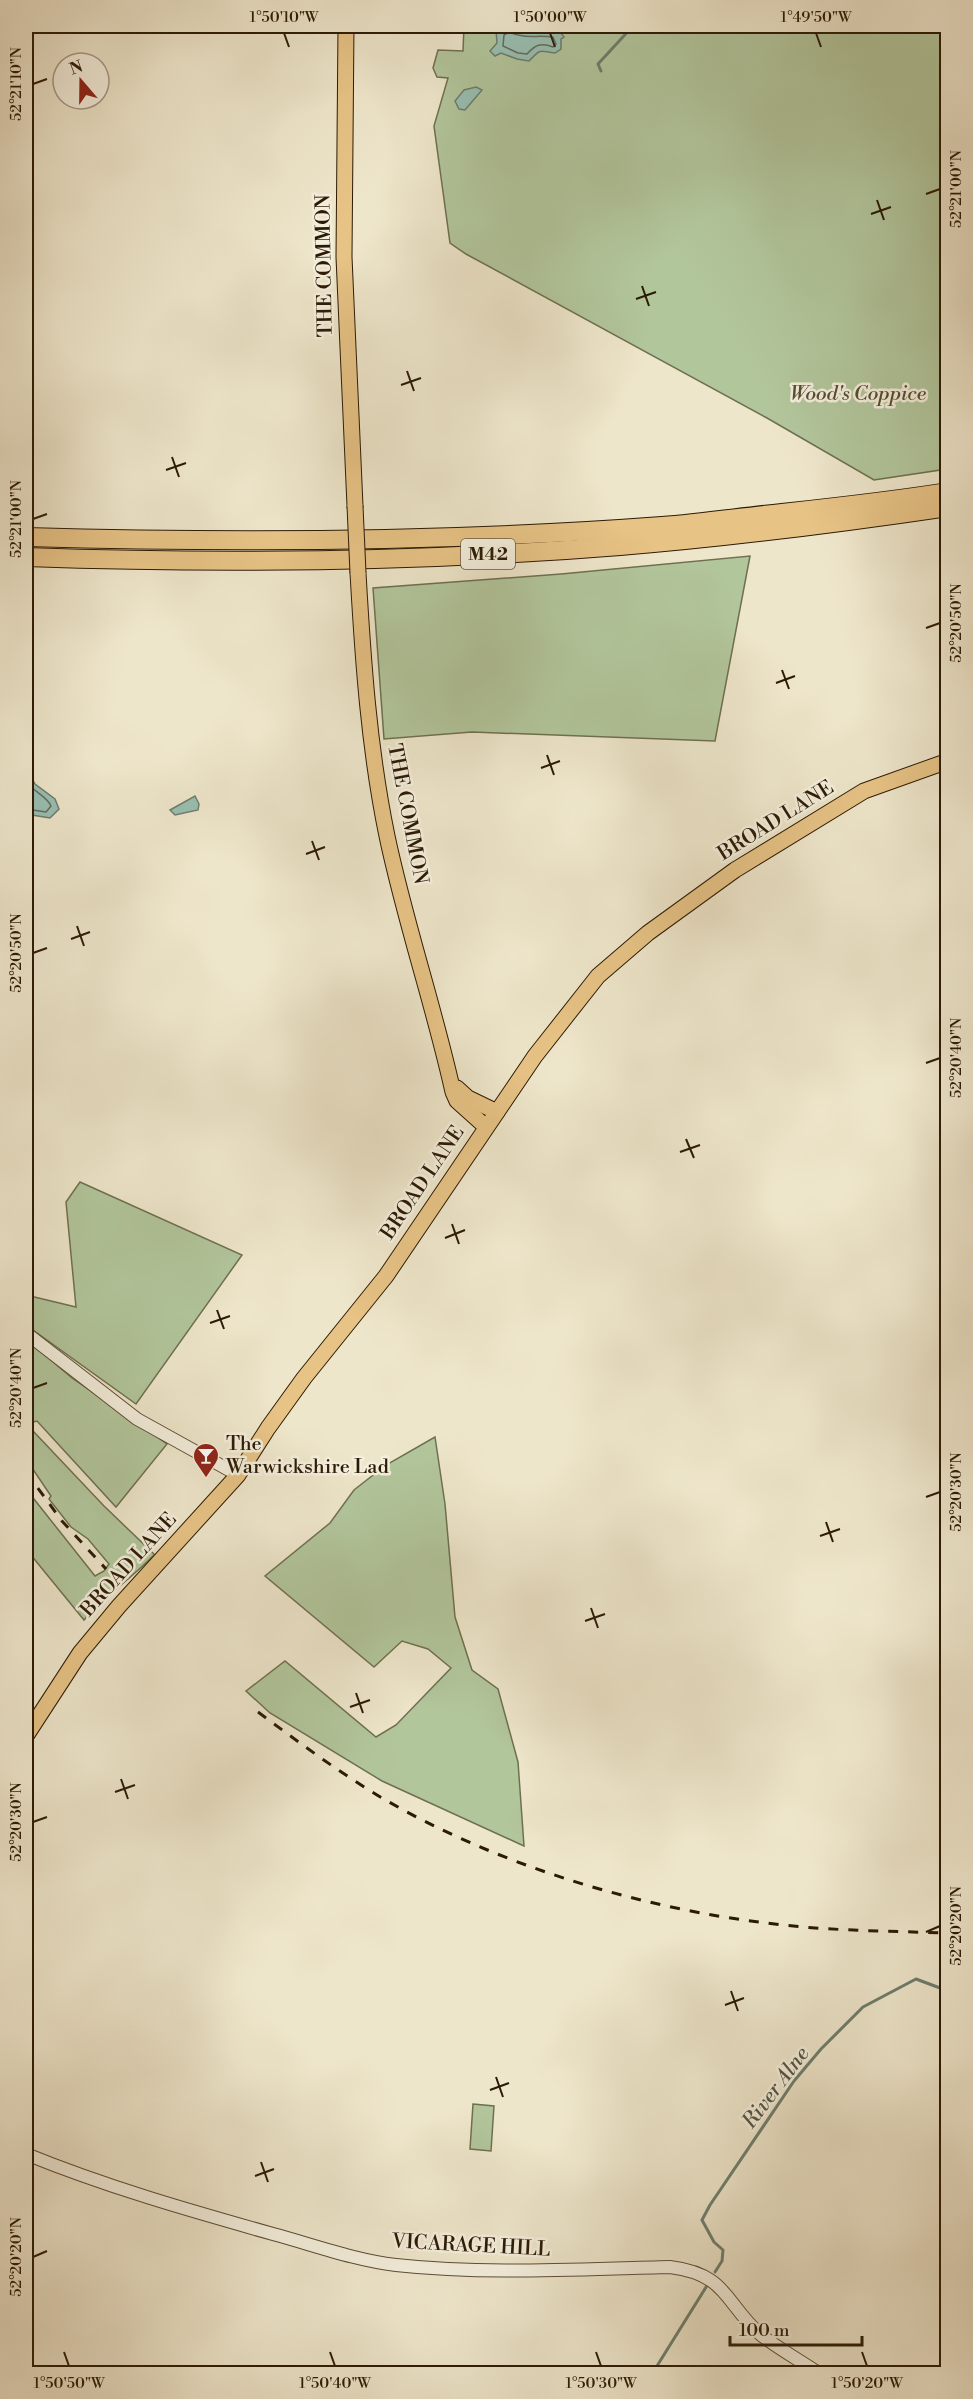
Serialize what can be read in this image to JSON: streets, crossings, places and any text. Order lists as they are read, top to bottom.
{
  "streets": {
    "highway": ["M42"],
    "main road": ["THE COMMON", "BROAD LANE"],
    "street": ["VICARAGE HILL"]
  },
  "crossings": [
    ["THE COMMON", "BROAD LANE"]
  ],
  "water": ["River Alne"],
  "parks": ["Wood's Coppice"],
  "places": {
    "bar": ["The Warwickshire Lad"]
  },
  "scale_bar": "100 m",
  "north": "top",
  "coordinates": [
    "1°50'10\"W",
    "1°50'00\"W",
    "1°49'50\"W",
    "52°21'10\"N",
    "52°21'00\"N",
    "52°20'50\"N",
    "52°20'40\"N",
    "52°20'30\"N",
    "52°20'20\"N",
    "1°50'50\"W",
    "1°50'40\"W",
    "1°50'30\"W",
    "1°50'20\"W"
  ]
}
